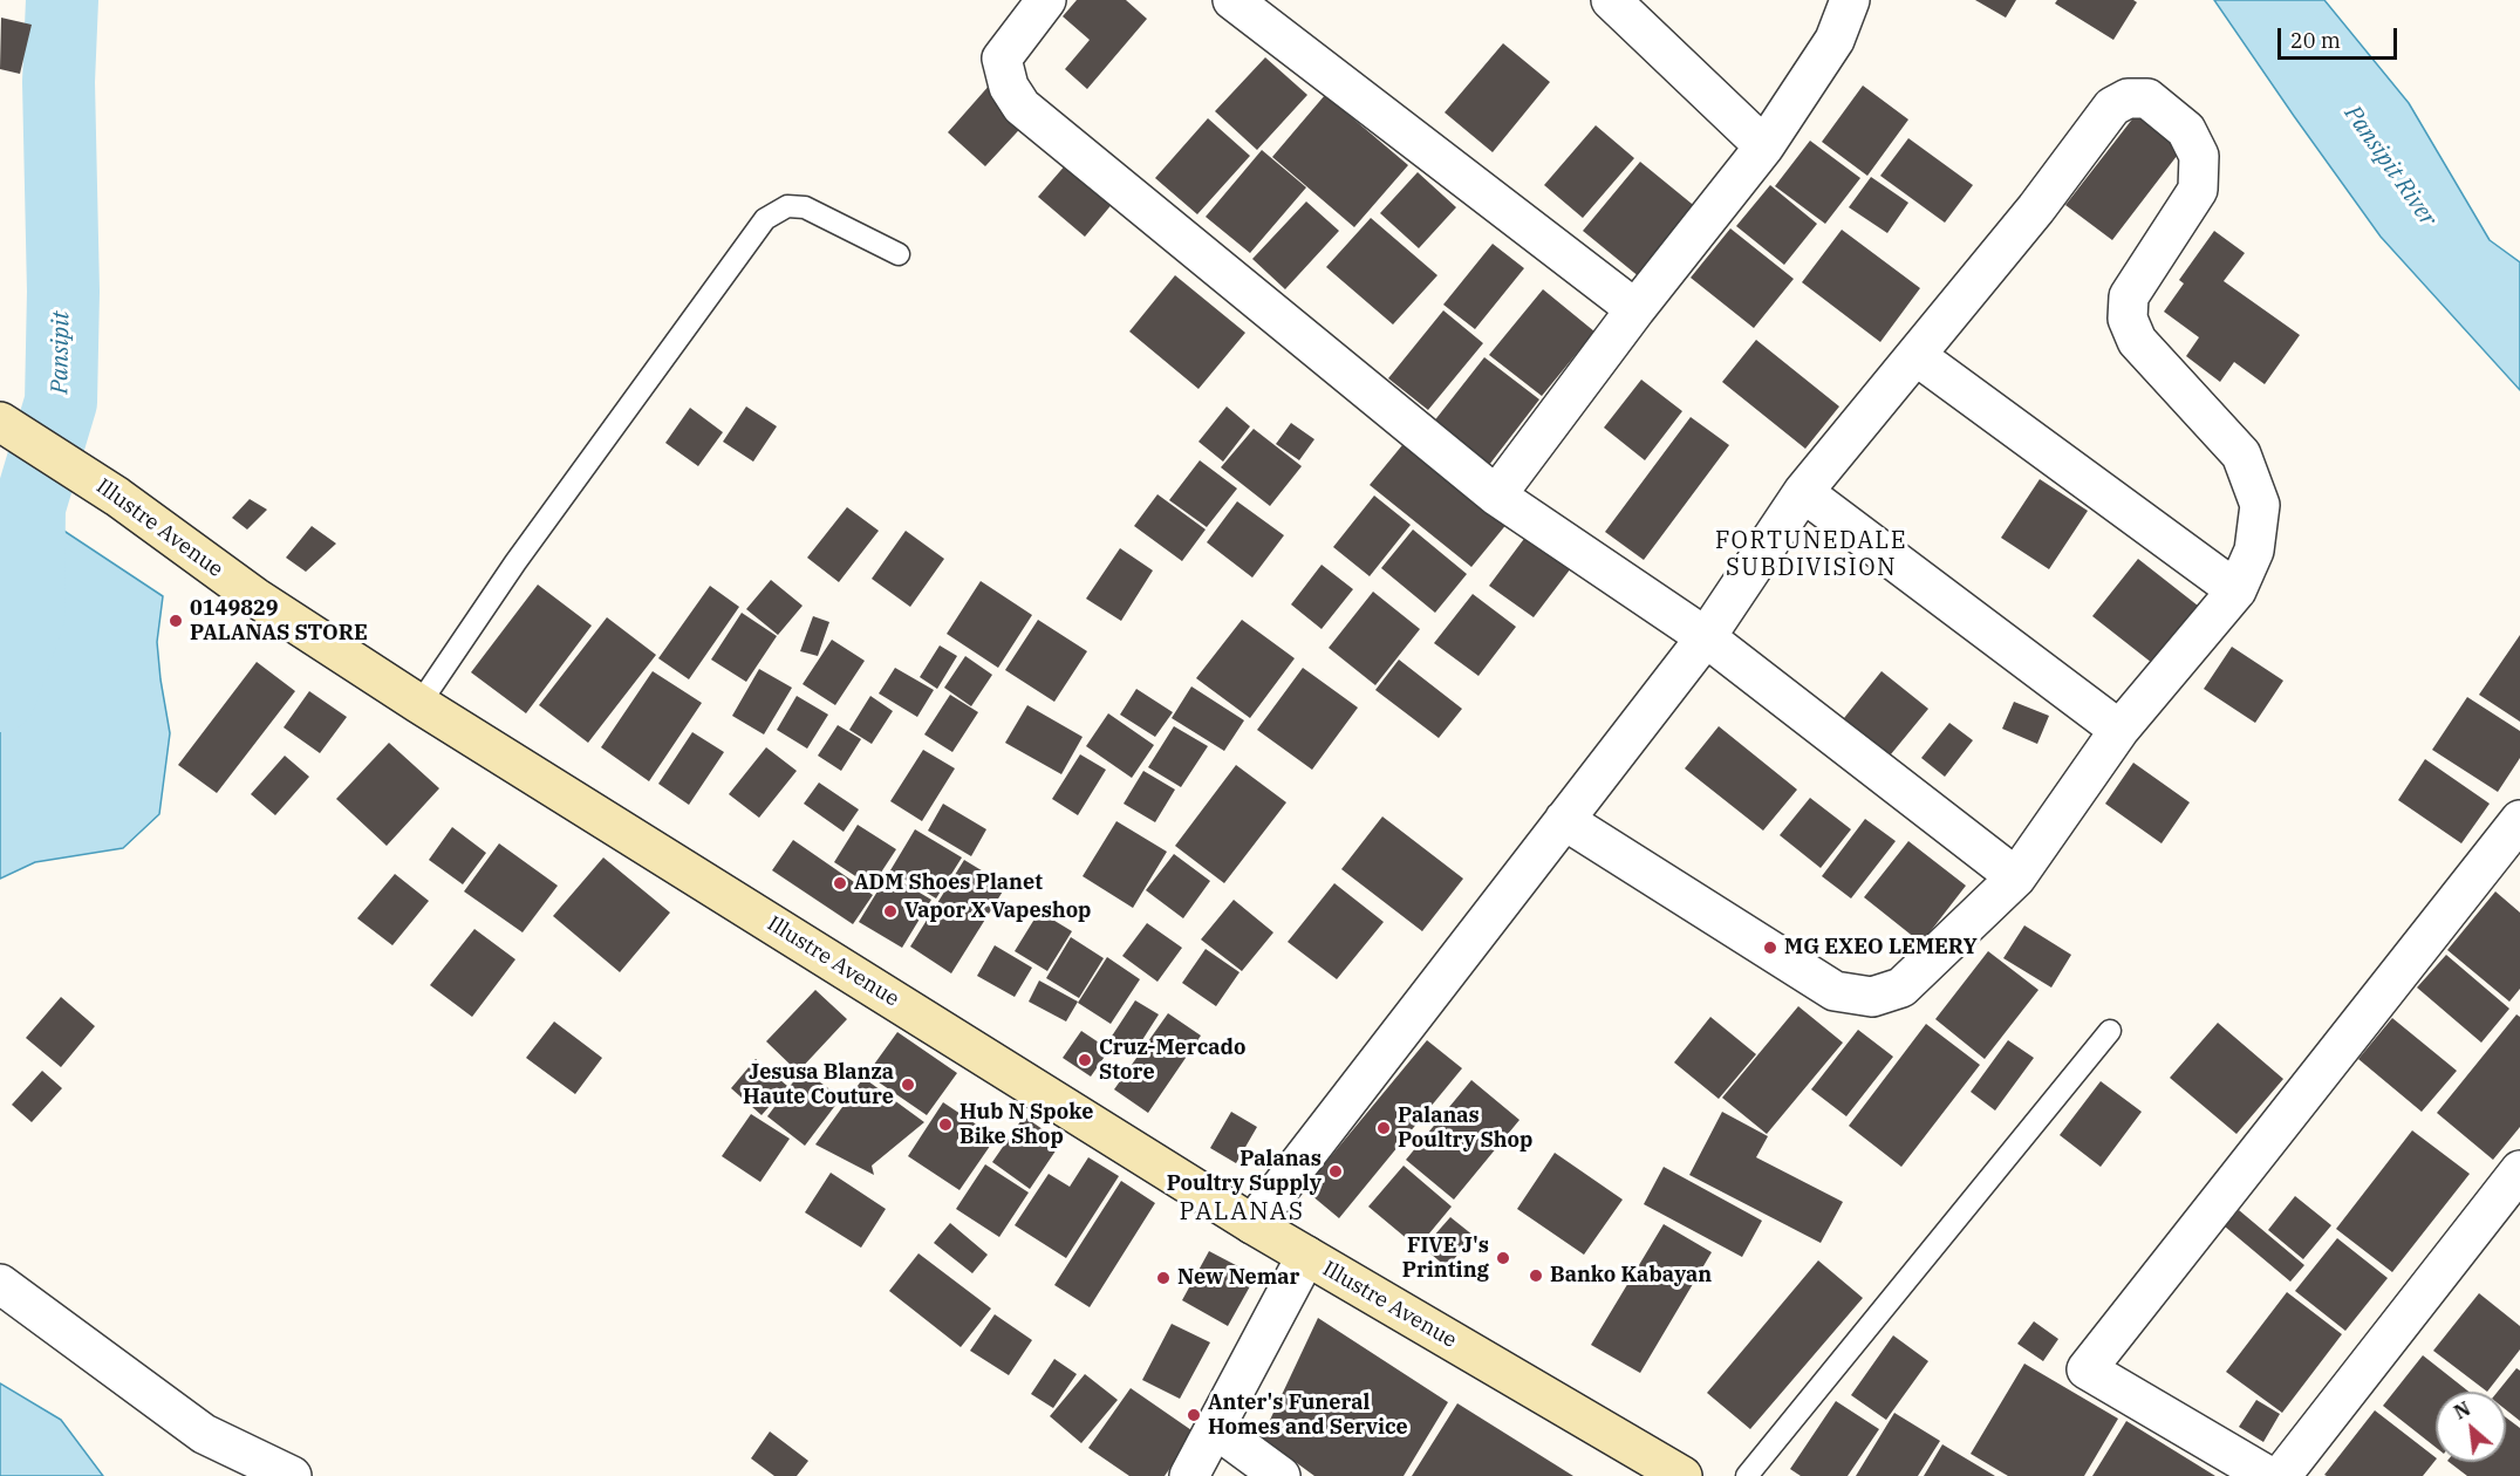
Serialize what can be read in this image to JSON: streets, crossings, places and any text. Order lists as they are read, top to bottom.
{
  "streets": {
    "main road": ["Illustre Avenue"]
  },
  "districts": ["FORTUNEDALE SUBDIVISION", "PALANAS"],
  "water": ["Pansipit River", "Pansipit"],
  "places": [
    "0149829 PALANAS STORE",
    "ADM Shoes Planet",
    "Vapor X Vapeshop",
    "MG EXEO LEMERY",
    "Cruz-Mercado Store",
    "Jesusa Blanza Haute Couture",
    "Hub N Spoke Bike Shop",
    "Palanas Poultry Shop",
    "Palanas Poultry Supply",
    "FIVE J's Printing",
    "Banko Kabayan",
    "New Nemar",
    "Anter's Funeral Homes and Service"
  ],
  "scale_bar": "20 m",
  "north": "top left"
}
